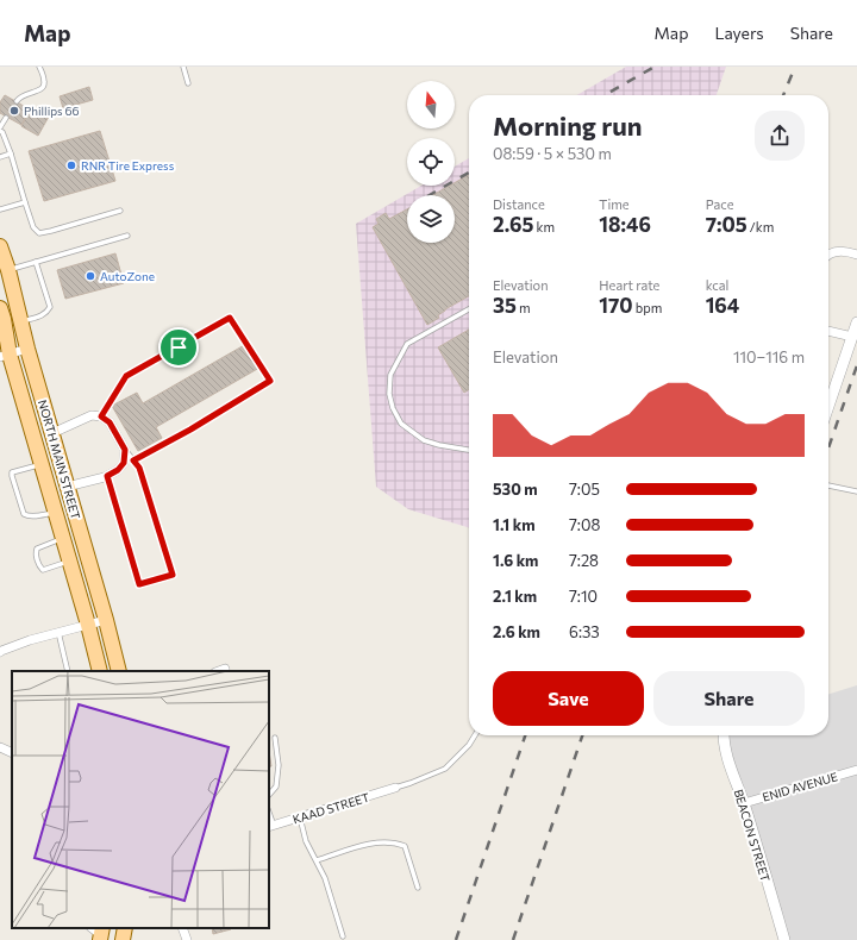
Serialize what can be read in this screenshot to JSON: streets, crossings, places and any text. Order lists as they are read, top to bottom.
{
  "streets": {
    "main road": ["NORTH MAIN STREET"],
    "street": ["ENID AVENUE", "KAAD STREET", "BEACON STREET"]
  },
  "crossings": [
    ["ENID AVENUE", "BEACON STREET"]
  ],
  "places": ["Phillips 66", "RNR Tire Express", "AutoZone"],
  "north": "top",
  "page": {
    "header": "Map",
    "nav": ["Map", "Layers", "Share"],
    "heading": ["Morning run", "08:59 · 5 × 530 m"],
    "stats": [
      ["Distance", "2.65 km"],
      ["Time", "18:46"],
      ["Pace", "7:05 /km"],
      ["Elevation", "35 m"],
      ["Heart rate", "170 bpm"],
      ["kcal", "164"]
    ],
    "chart": ["Elevation", "110–116 m"],
    "list": [
      {
        "name": "530 m",
        "note": "7:05"
      },
      {
        "name": "1.1 km",
        "note": "7:08"
      },
      {
        "name": "1.6 km",
        "note": "7:28"
      },
      {
        "name": "2.1 km",
        "note": "7:10"
      },
      {
        "name": "2.6 km",
        "note": "6:33"
      }
    ],
    "buttons": ["Save", "Share"]
  }
}
